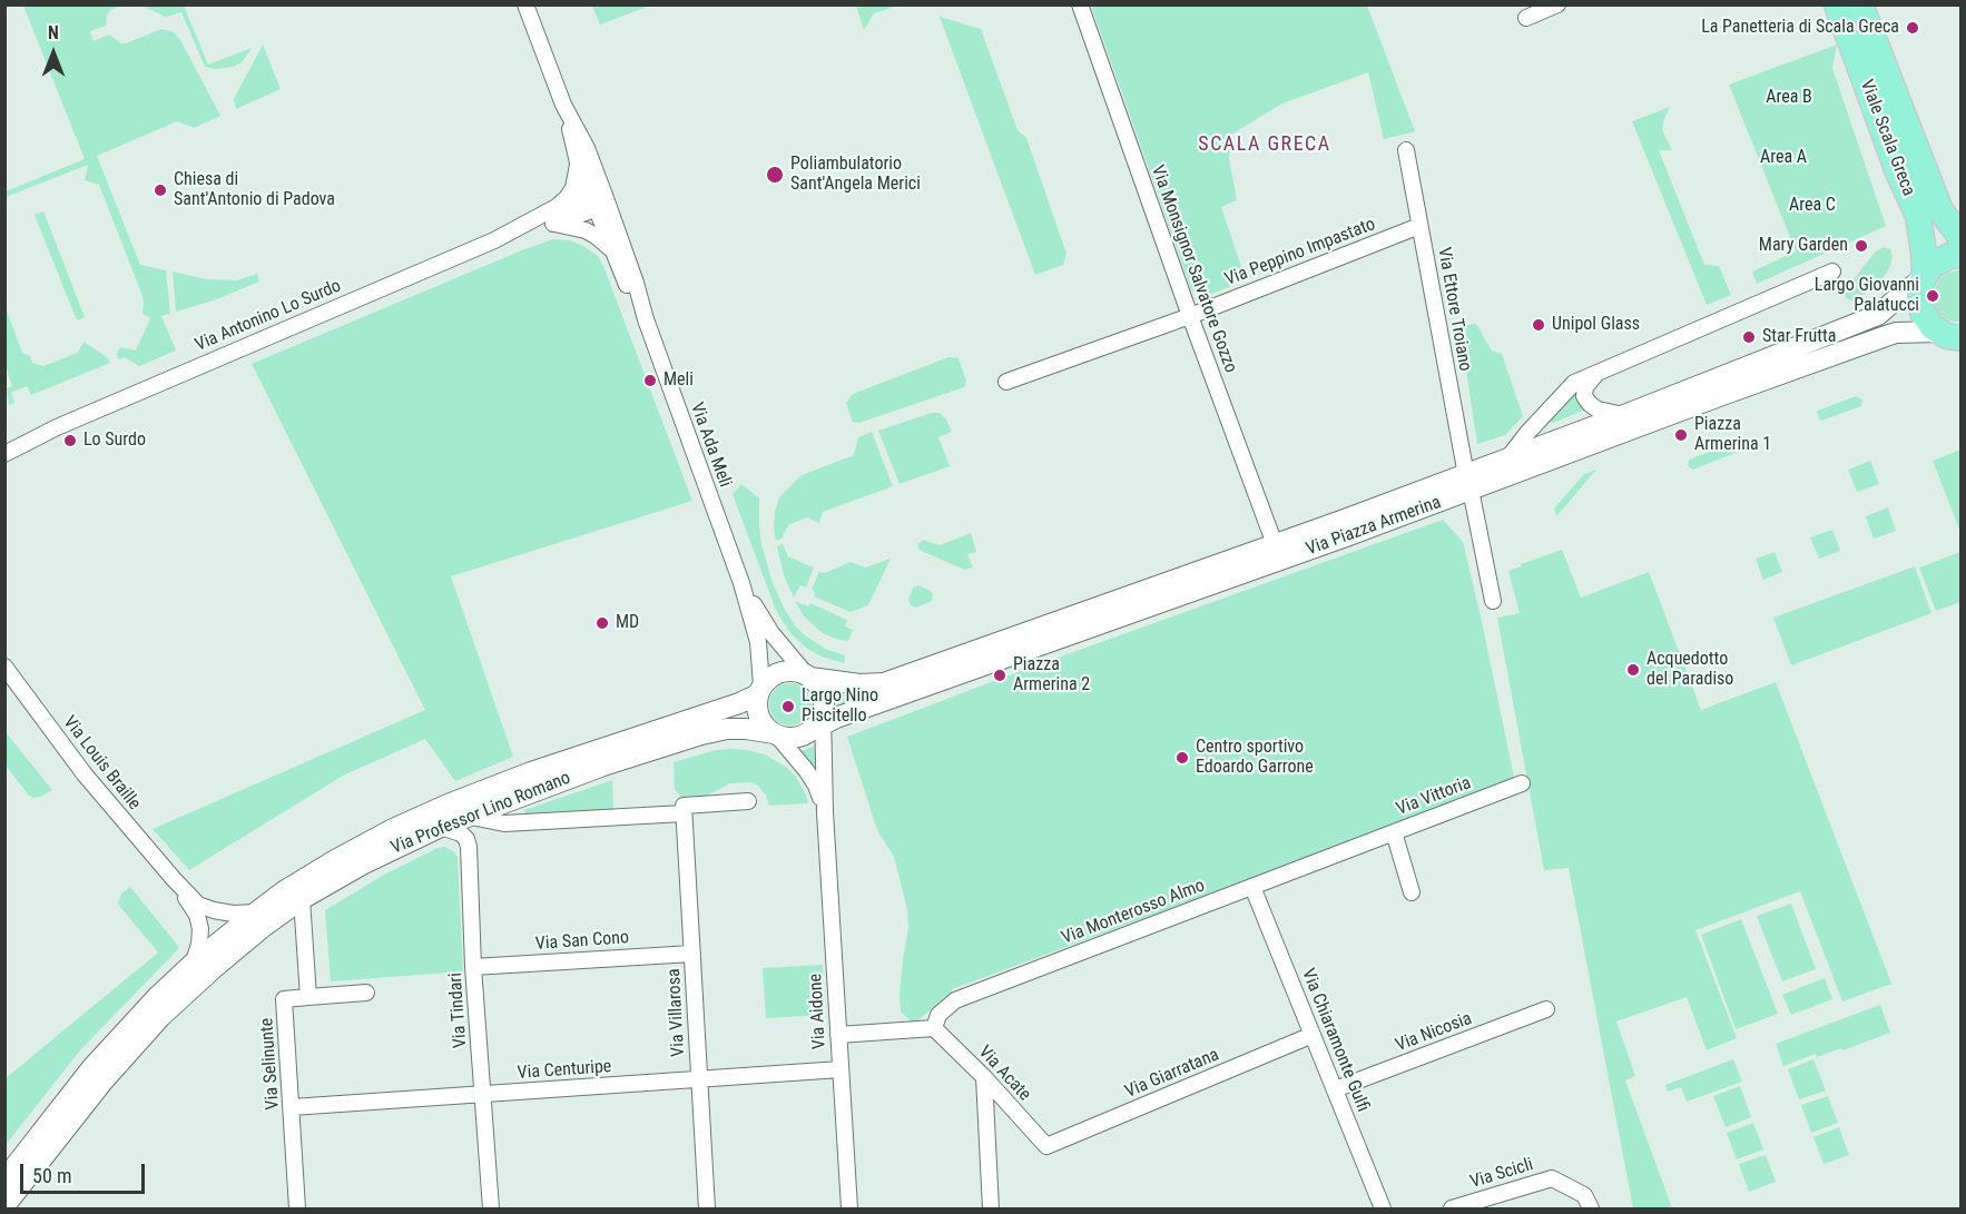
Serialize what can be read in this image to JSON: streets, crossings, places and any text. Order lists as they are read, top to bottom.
{
  "streets": {
    "main road": ["Viale Scala Greca"],
    "street": [
      "Via Peppino Impastato",
      "Via Monsignor Salvatore Gozzo",
      "Via Ettore Troiano",
      "Via Antonino Lo Surdo",
      "Via Ada Meli",
      "Via Piazza Armerina",
      "Via Louis Braille",
      "Via Vittoria",
      "Via Professor Lino Romano",
      "Via Monterosso Almo",
      "Via San Cono",
      "Via Tindari",
      "Via Aidone",
      "Via Villarosa",
      "Via Nicosia",
      "Via Chiaramonte Gulfi",
      "Via Selinunte",
      "Via Centuripe",
      "Via Acate",
      "Via Giarratana",
      "Via Scicli"
    ]
  },
  "crossings": [
    ["Viale Scala Greca", "Via Piazza Armerina"],
    ["Via Peppino Impastato", "Via Monsignor Salvatore Gozzo"],
    ["Via Peppino Impastato", "Via Ettore Troiano"],
    ["Via Monsignor Salvatore Gozzo", "Via Piazza Armerina"],
    ["Via Ettore Troiano", "Via Piazza Armerina"],
    ["Via Piazza Armerina", "Via Professor Lino Romano"],
    ["Via Vittoria", "Via Monterosso Almo"],
    ["Via Professor Lino Romano", "Via Tindari"],
    ["Via Monterosso Almo", "Via Chiaramonte Gulfi"],
    ["Via Monterosso Almo", "Via Acate"],
    ["Via San Cono", "Via Tindari"],
    ["Via San Cono", "Via Villarosa"],
    ["Via Tindari", "Via Centuripe"],
    ["Via Aidone", "Via Centuripe"],
    ["Via Villarosa", "Via Centuripe"],
    ["Via Nicosia", "Via Chiaramonte Gulfi"],
    ["Via Chiaramonte Gulfi", "Via Giarratana"],
    ["Via Selinunte", "Via Centuripe"],
    ["Via Acate", "Via Giarratana"]
  ],
  "districts": ["SCALA GRECA"],
  "parks": ["Area B", "Area A", "Area C"],
  "places": [
    "La Panetteria di Scala Greca",
    "Poliambulatorio Sant'Angela Merici",
    "Chiesa di Sant'Antonio di Padova",
    "Mary Garden",
    "Largo Giovanni Palatucci",
    "Unipol Glass",
    "Star Frutta",
    "Meli",
    "Piazza Armerina 1",
    "Lo Surdo",
    "MD",
    "Acquedotto del Paradiso",
    "Piazza Armerina 2",
    "Largo Nino Piscitello",
    "Centro sportivo Edoardo Garrone"
  ],
  "scale_bar": "50 m",
  "north": "top"
}
